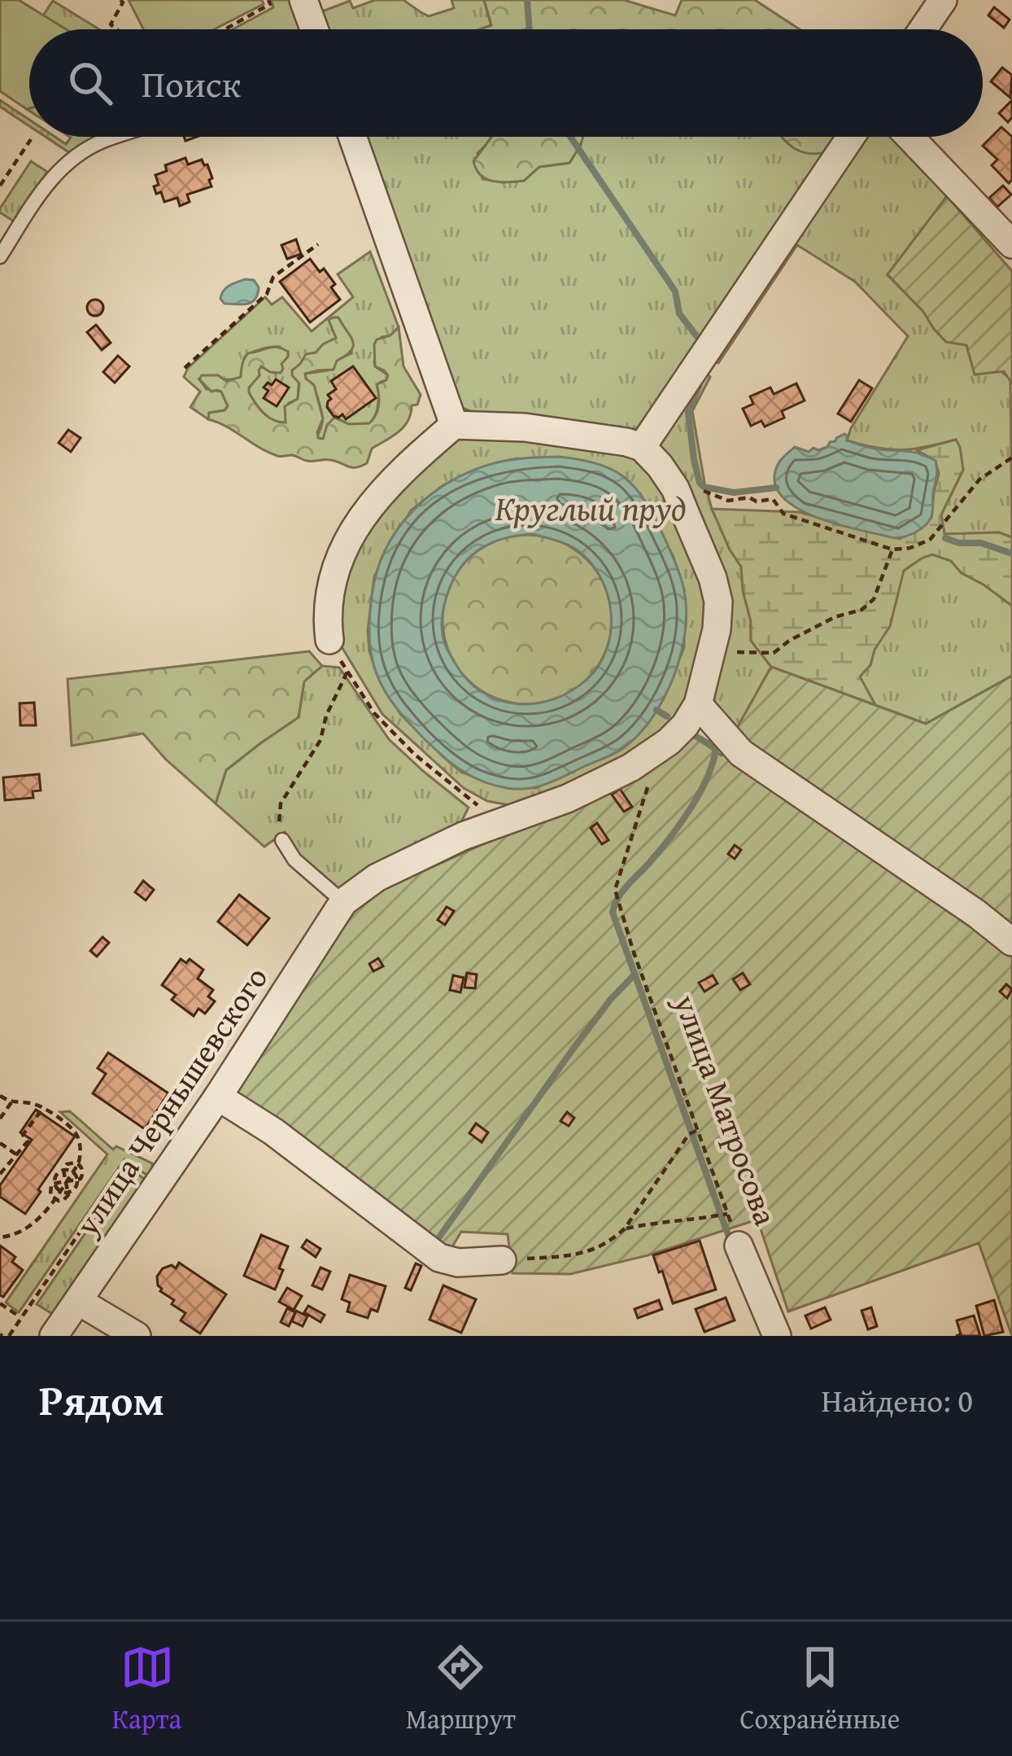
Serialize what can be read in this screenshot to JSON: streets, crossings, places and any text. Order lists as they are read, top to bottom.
{
  "streets": {
    "street": ["улица Чернышевского", "улица Матросова"]
  },
  "water": ["Круглый пруд"],
  "page": {
    "search": "Поиск",
    "heading": ["Рядом", "Найдено: 0"],
    "nav": ["Карта", "Маршрут", "Сохранённые"]
  }
}
